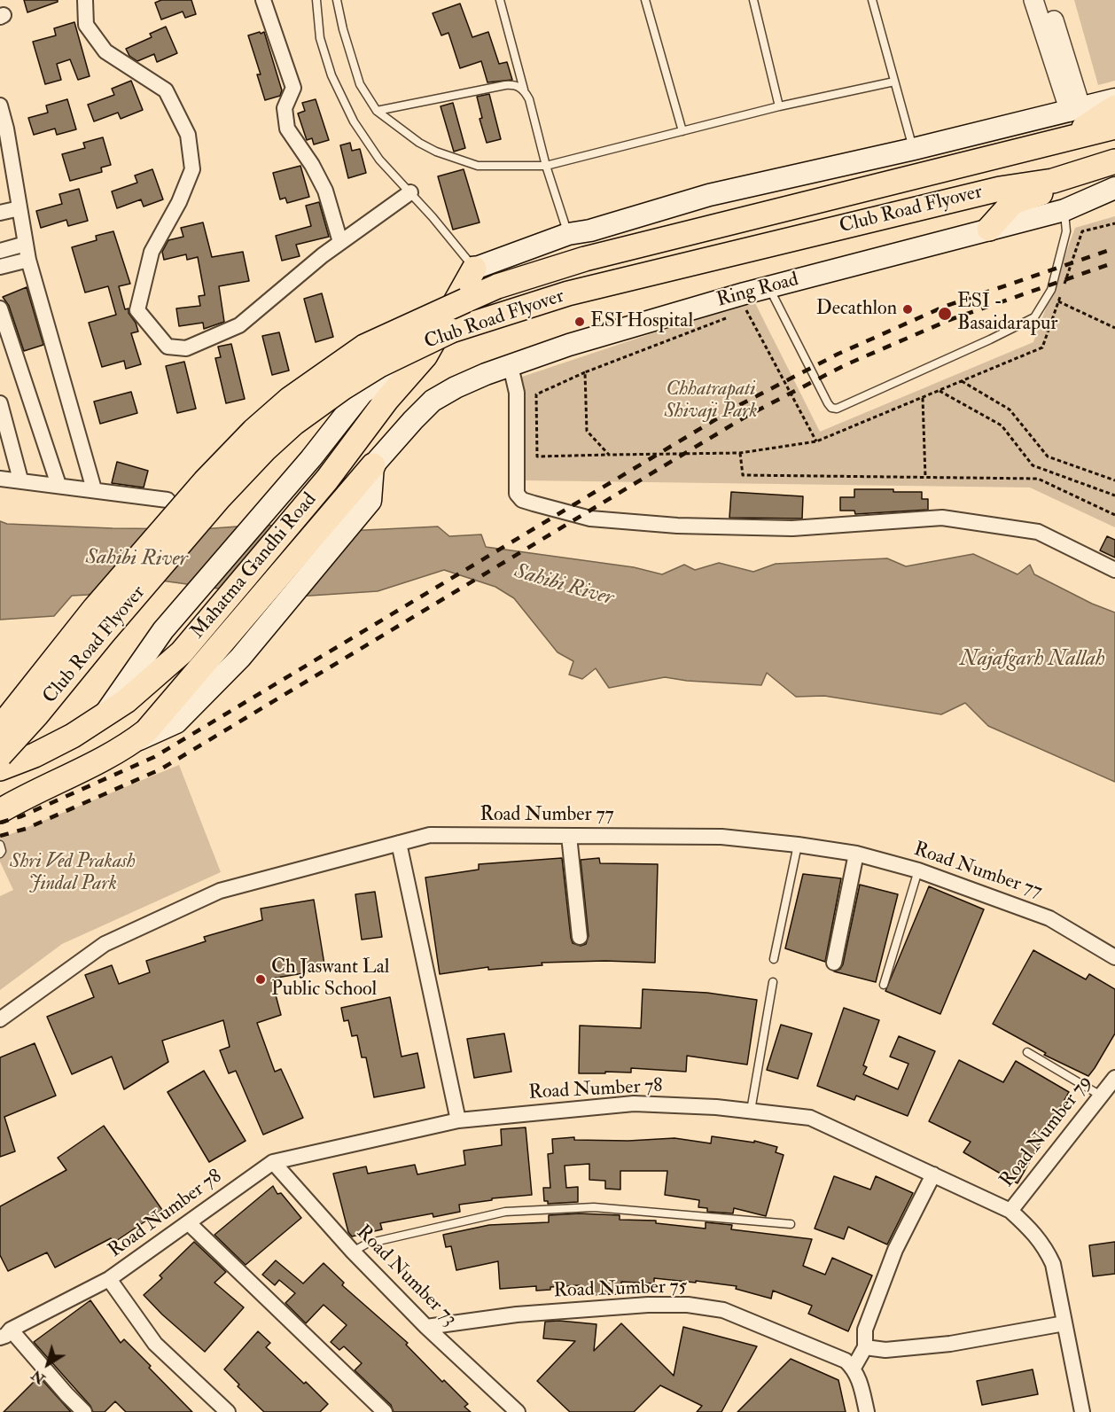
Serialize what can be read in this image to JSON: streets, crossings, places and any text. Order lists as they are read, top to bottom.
{
  "streets": {
    "main road": ["Club Road Flyover", "Ring Road", "Mahatma Gandhi Road"],
    "street": [
      "Road Number 77",
      "Road Number 78",
      "Road Number 79",
      "Road Number 73",
      "Road Number 75"
    ]
  },
  "crossings": [
    ["Ring Road", "Mahatma Gandhi Road"],
    ["Road Number 78", "Road Number 79"],
    ["Road Number 78", "Road Number 73"],
    ["Road Number 73", "Road Number 75"]
  ],
  "water": ["Sahibi River", "Najafgarh Nallah"],
  "parks": ["Chhatrapati Shivaji Park", "Shri Ved Prakash Jindal Park"],
  "places": [
    "Decathlon",
    "ESI - Basaidarapur",
    "ESI Hospital",
    "Ch Jaswant Lal Public School"
  ],
  "north": "bottom left"
}
